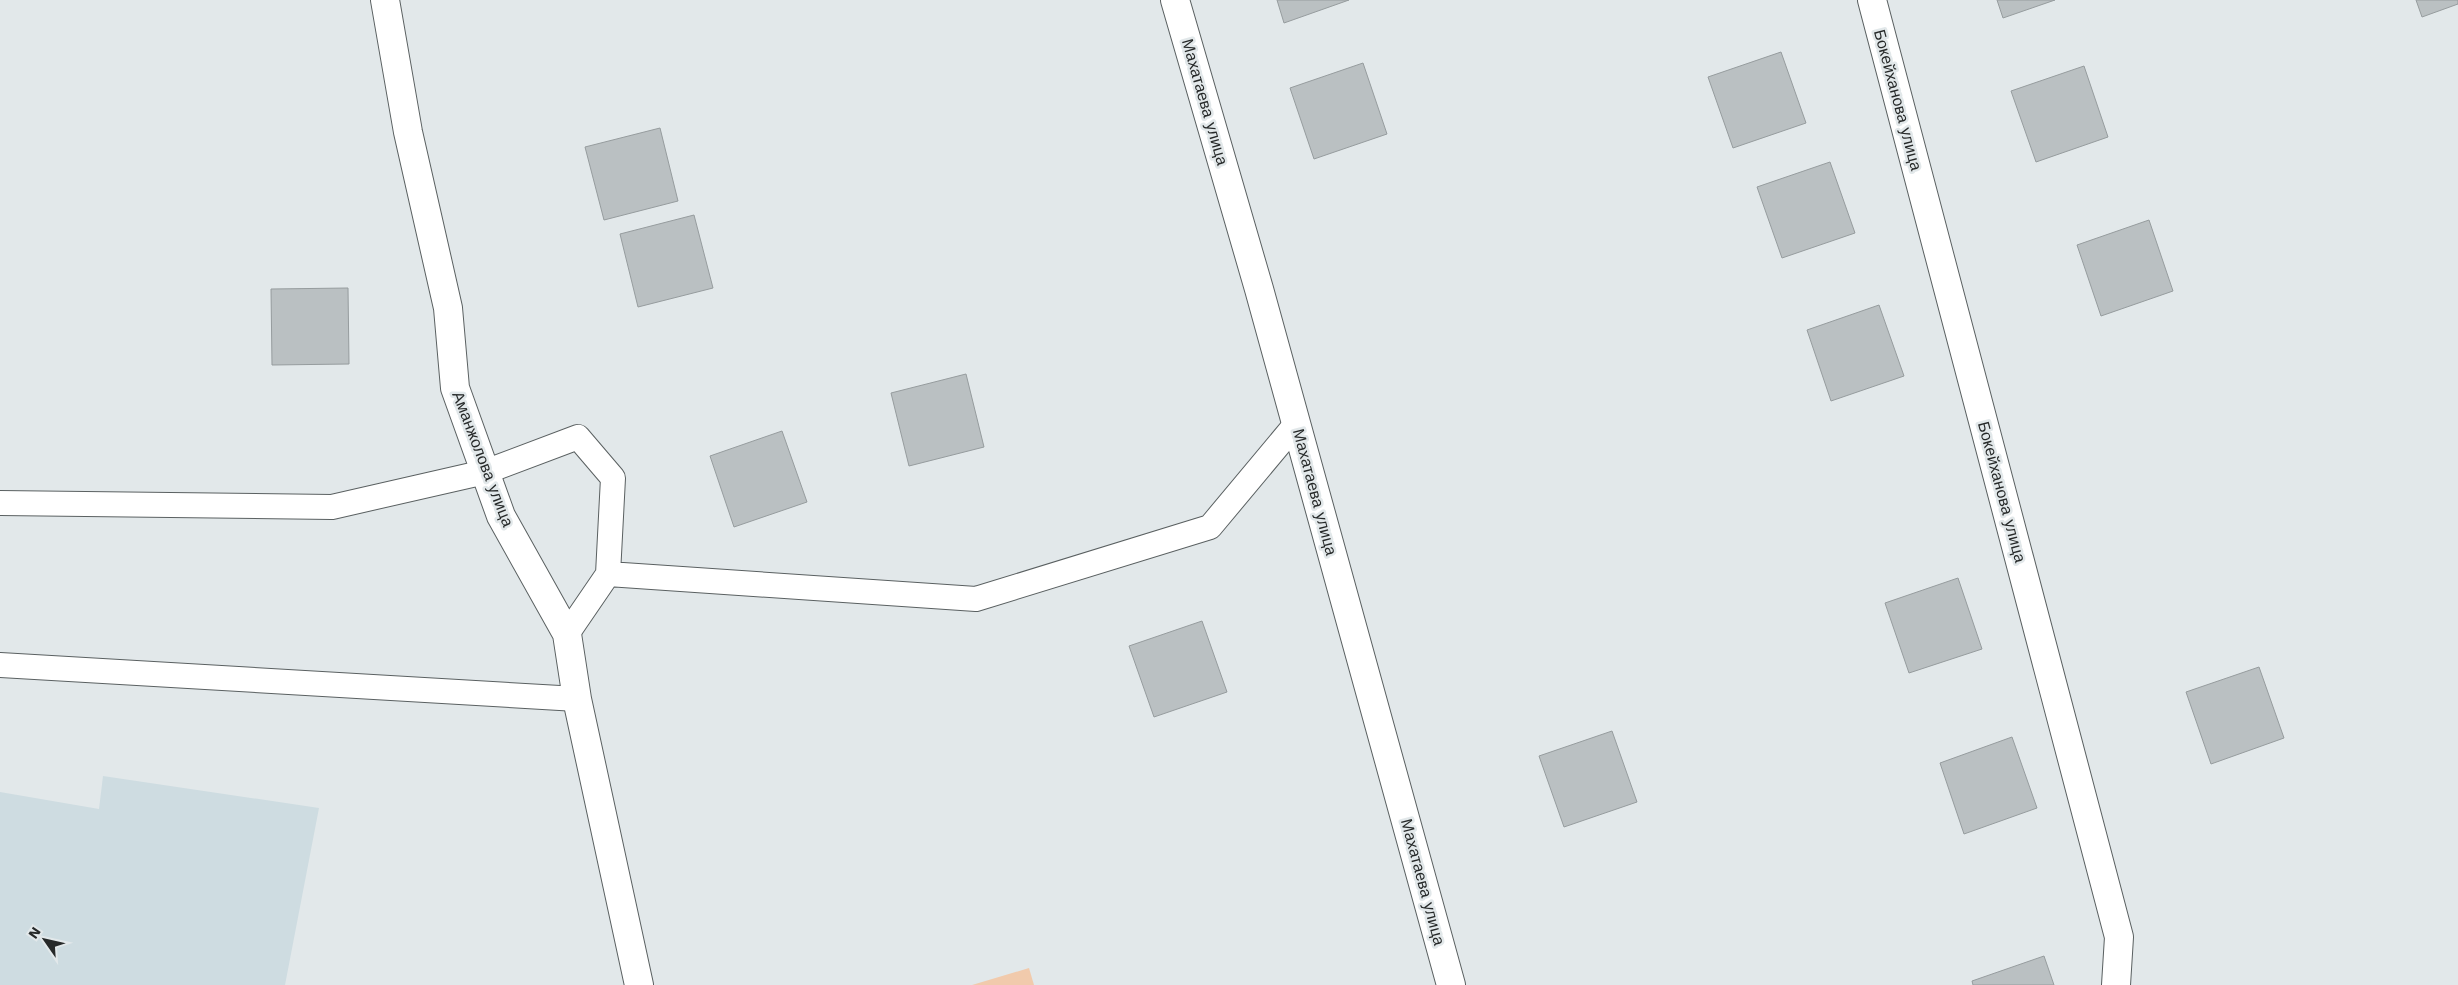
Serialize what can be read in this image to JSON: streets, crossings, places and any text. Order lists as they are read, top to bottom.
{
  "streets": {
    "street": ["Бокейханова улица", "Махатаева улица", "Аманжолова улица"]
  },
  "north": "top left"
}
